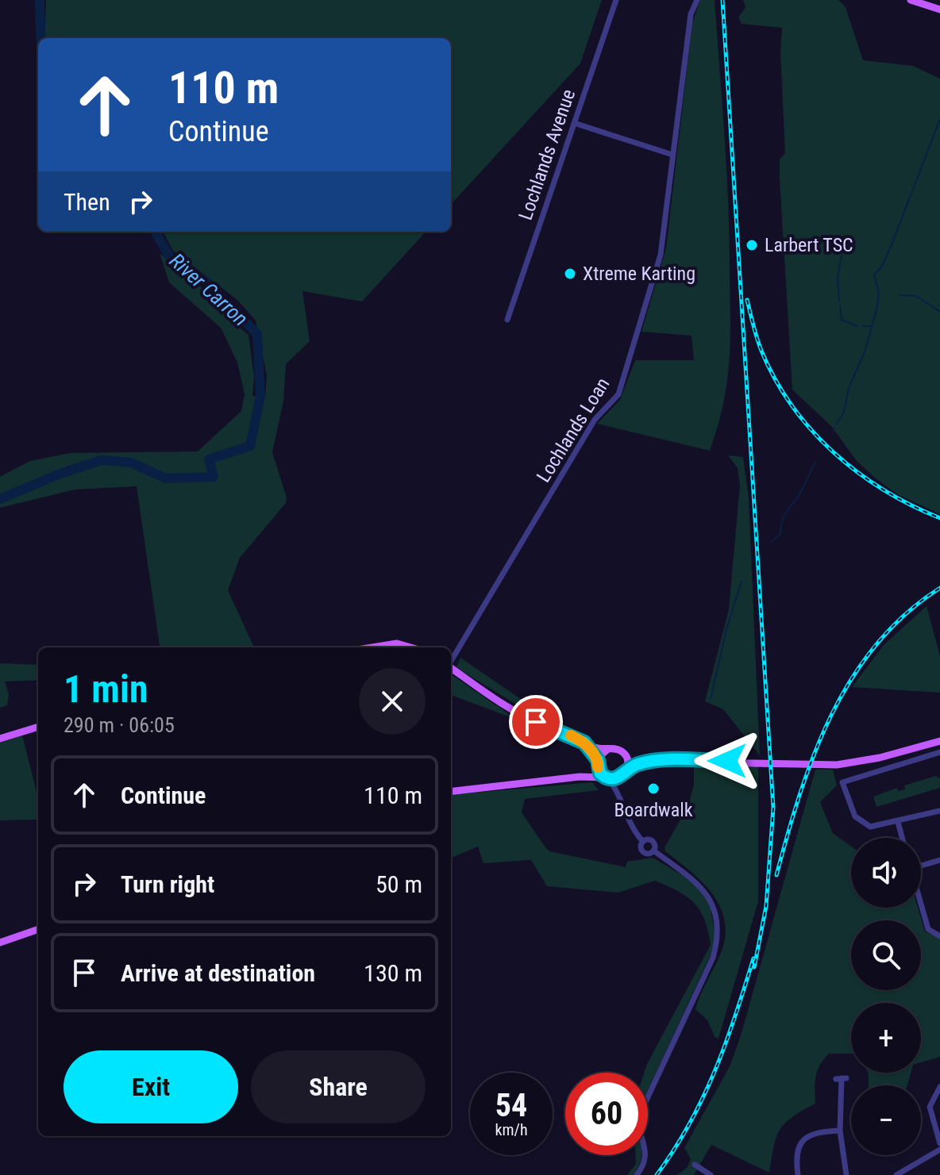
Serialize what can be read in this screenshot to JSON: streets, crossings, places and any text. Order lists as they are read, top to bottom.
{
  "streets": {
    "street": ["Lochlands Avenue", "Lochlands Loan"]
  },
  "water": ["River Carron"],
  "places": ["Larbert TSC", "Xtreme Karting", "Boardwalk"],
  "page": {
    "turn": ["110 m", "Continue"],
    "then": "Then",
    "heading": ["1 min", "290 m · 06:05"],
    "list": [
      {
        "name": "Continue",
        "value": "110 m"
      },
      {
        "name": "Turn right",
        "value": "50 m"
      },
      {
        "name": "Arrive at destination",
        "value": "130 m"
      }
    ],
    "map_buttons": ["+", "−"],
    "buttons": ["Exit", "Share"],
    "speed": "54 km/h",
    "limit": "60"
  }
}
